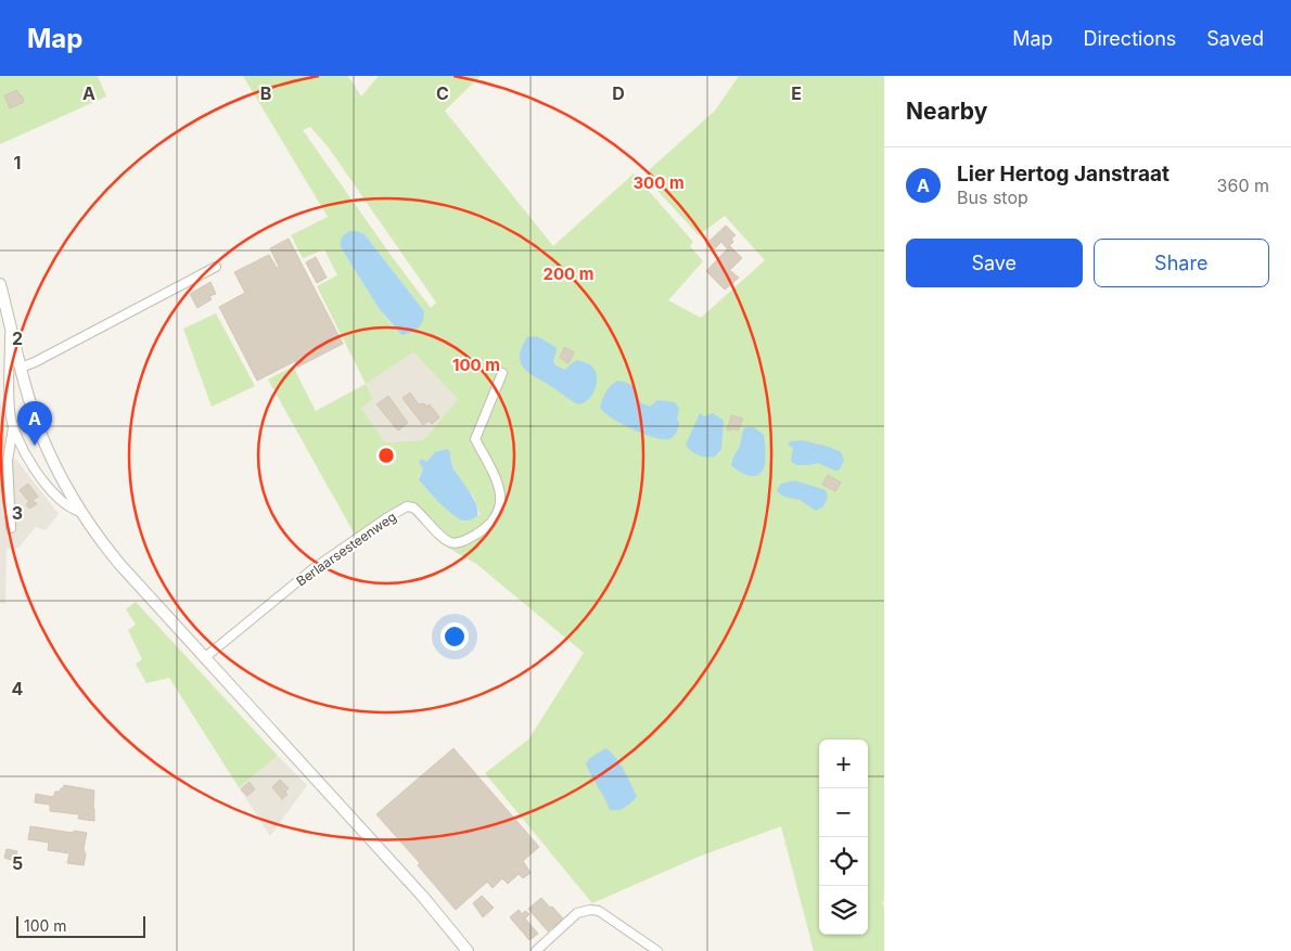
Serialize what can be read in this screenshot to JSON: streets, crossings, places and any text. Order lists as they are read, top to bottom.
{
  "streets": {
    "street": ["Berlaarsesteenweg"]
  },
  "scale_bar": "100 m",
  "page": {
    "header": "Map",
    "nav": ["Map", "Directions", "Saved"],
    "heading": "Nearby",
    "list": [
      {
        "mark": "A",
        "name": "Lier Hertog Janstraat",
        "note": "Bus stop",
        "value": "360 m"
      }
    ],
    "buttons": ["Save", "Share"],
    "pins": "A",
    "map_buttons": ["+", "−"],
    "scale": "100 m"
  },
  "grid": {
    "columns": [
      "A",
      "B",
      "C",
      "D",
      "E"
    ],
    "rows": [
      "1",
      "2",
      "3",
      "4",
      "5"
    ]
  },
  "rings": ["300 m", "200 m", "100 m"]
}
